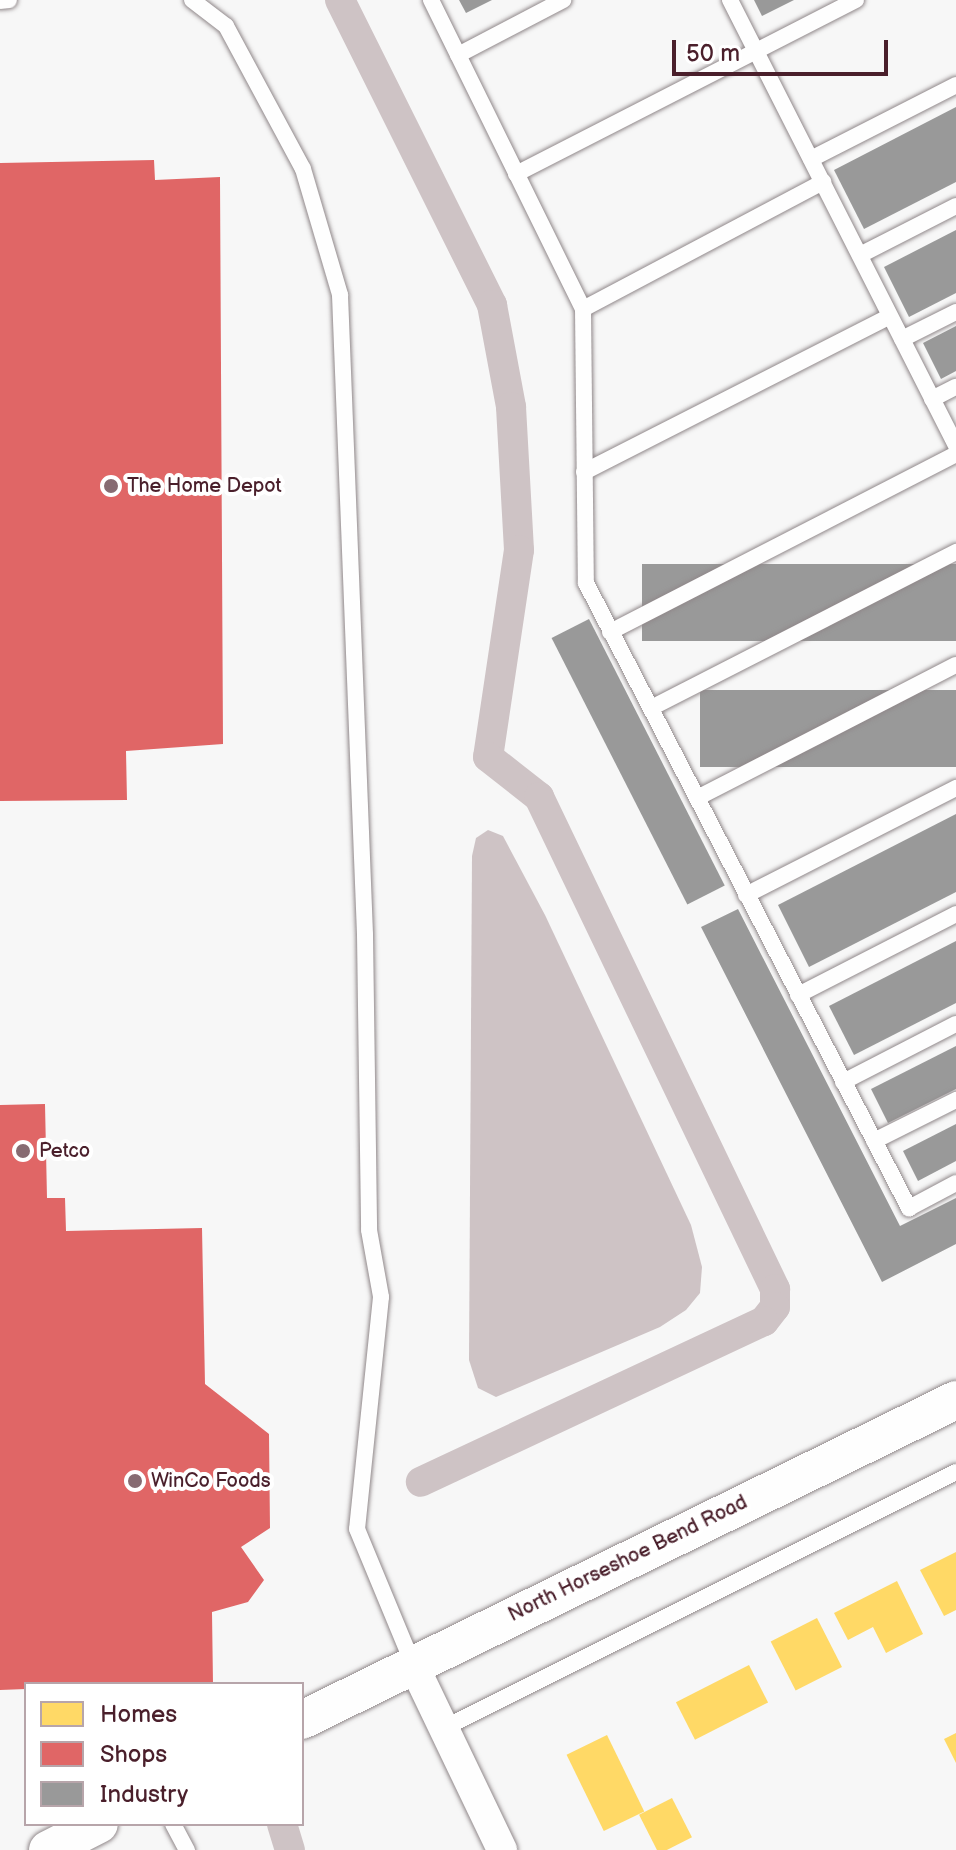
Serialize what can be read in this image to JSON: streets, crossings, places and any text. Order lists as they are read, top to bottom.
{
  "streets": {
    "street": ["North Horseshoe Bend Road"]
  },
  "places": ["The Home Depot", "Petco", "WinCo Foods"],
  "legend": ["Homes", "Shops", "Industry"],
  "scale_bar": "50 m"
}
